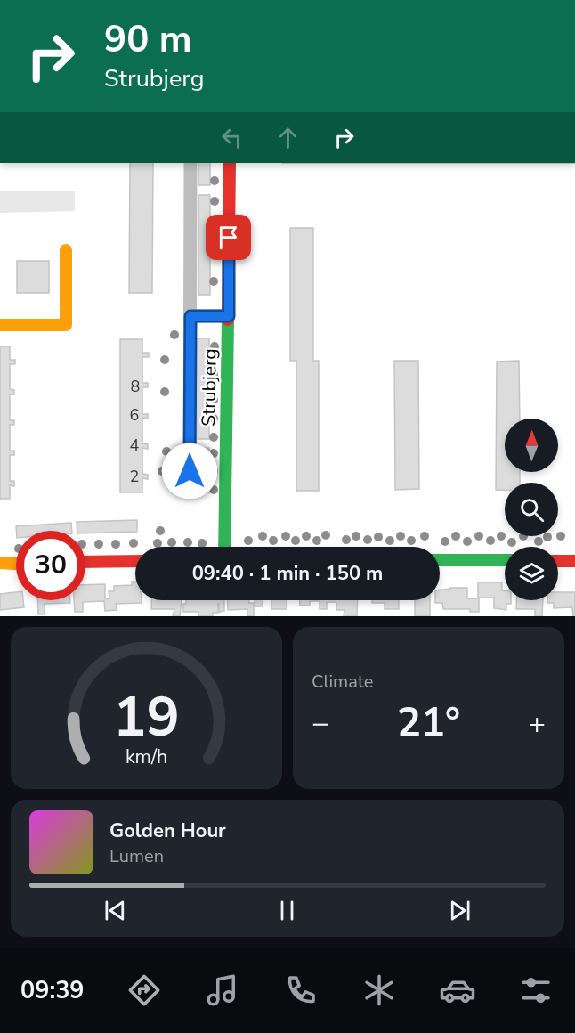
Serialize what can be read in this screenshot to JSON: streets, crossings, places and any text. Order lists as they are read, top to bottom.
{
  "streets": {
    "street": ["Strubjerg"]
  },
  "house_numbers": [
    "8",
    "6",
    "4",
    "2"
  ],
  "north": "top",
  "page": {
    "turn": ["90 m", "Strubjerg"],
    "limit": "30",
    "trip": "09:40 · 1 min · 150 m",
    "tile": "Climate",
    "heat": ["−", "21°", "+"],
    "song": ["Golden Hour", "Lumen"],
    "tabs": "09:39",
    "gauge": ["19", "km/h"]
  }
}
